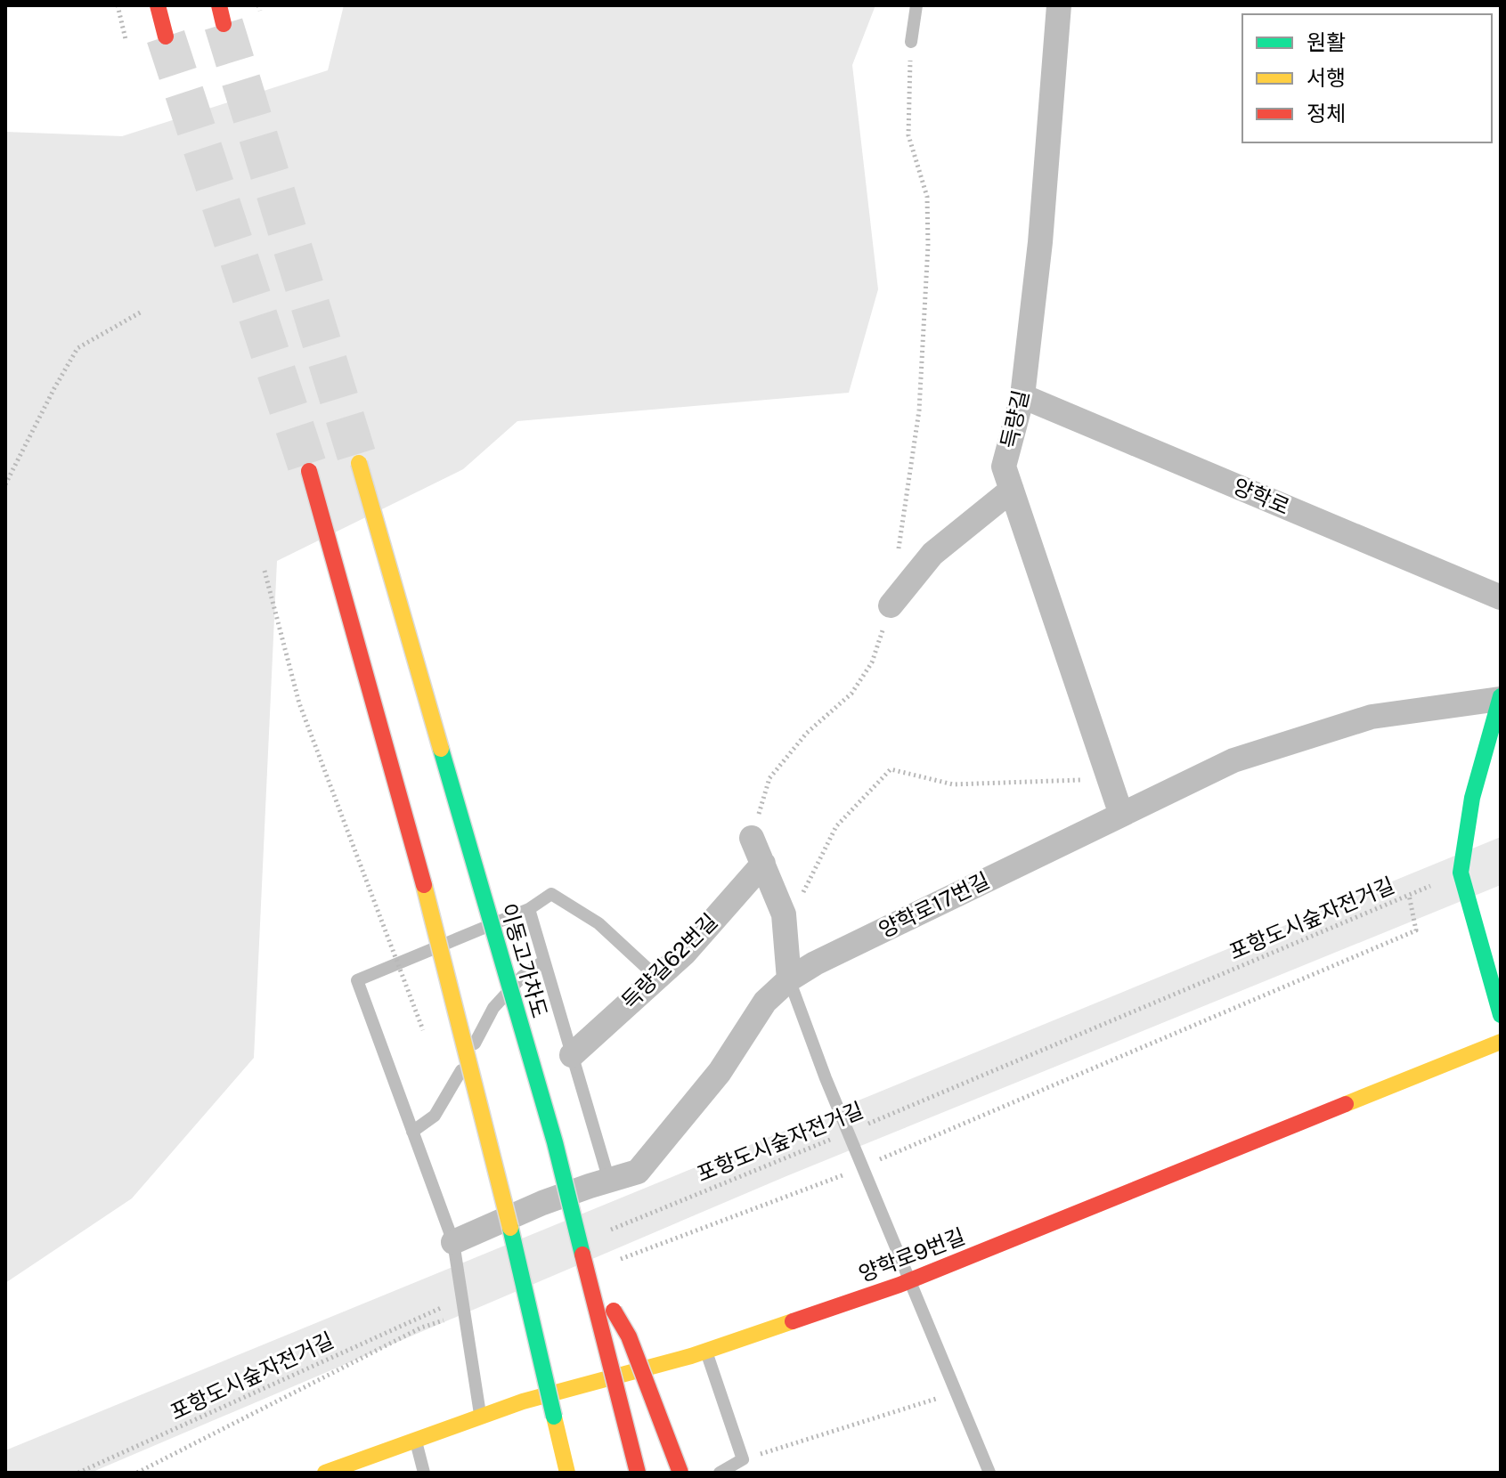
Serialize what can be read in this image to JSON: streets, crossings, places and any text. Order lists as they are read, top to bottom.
{
  "streets": {
    "main road": ["이동고가차도", "양학로9번길"],
    "street": [
      "득량길",
      "양학로",
      "양학로17번길",
      "득량길62번길"
    ],
    "path": ["포항도시숲자전거길"]
  },
  "crossings": [
    ["득량길", "양학로"],
    ["득량길", "양학로17번길"]
  ],
  "legend": ["원활", "서행", "정체"]
}
